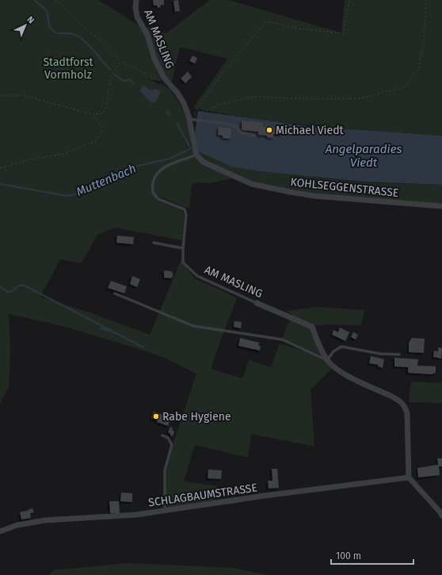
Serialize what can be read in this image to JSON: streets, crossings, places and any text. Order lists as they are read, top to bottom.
{
  "streets": {
    "street": ["AM MASLING", "KOHLSEGGENSTRASSE", "SCHLAGBAUMSTRASSE"]
  },
  "crossings": [
    ["AM MASLING", "KOHLSEGGENSTRASSE"],
    ["AM MASLING", "SCHLAGBAUMSTRASSE"]
  ],
  "water": ["Angelparadies Viedt", "Muttenbach"],
  "parks": ["Stadtforst Vormholz"],
  "places": ["Michael Viedt", "Rabe Hygiene"],
  "scale_bar": "100 m",
  "north": "top right"
}
